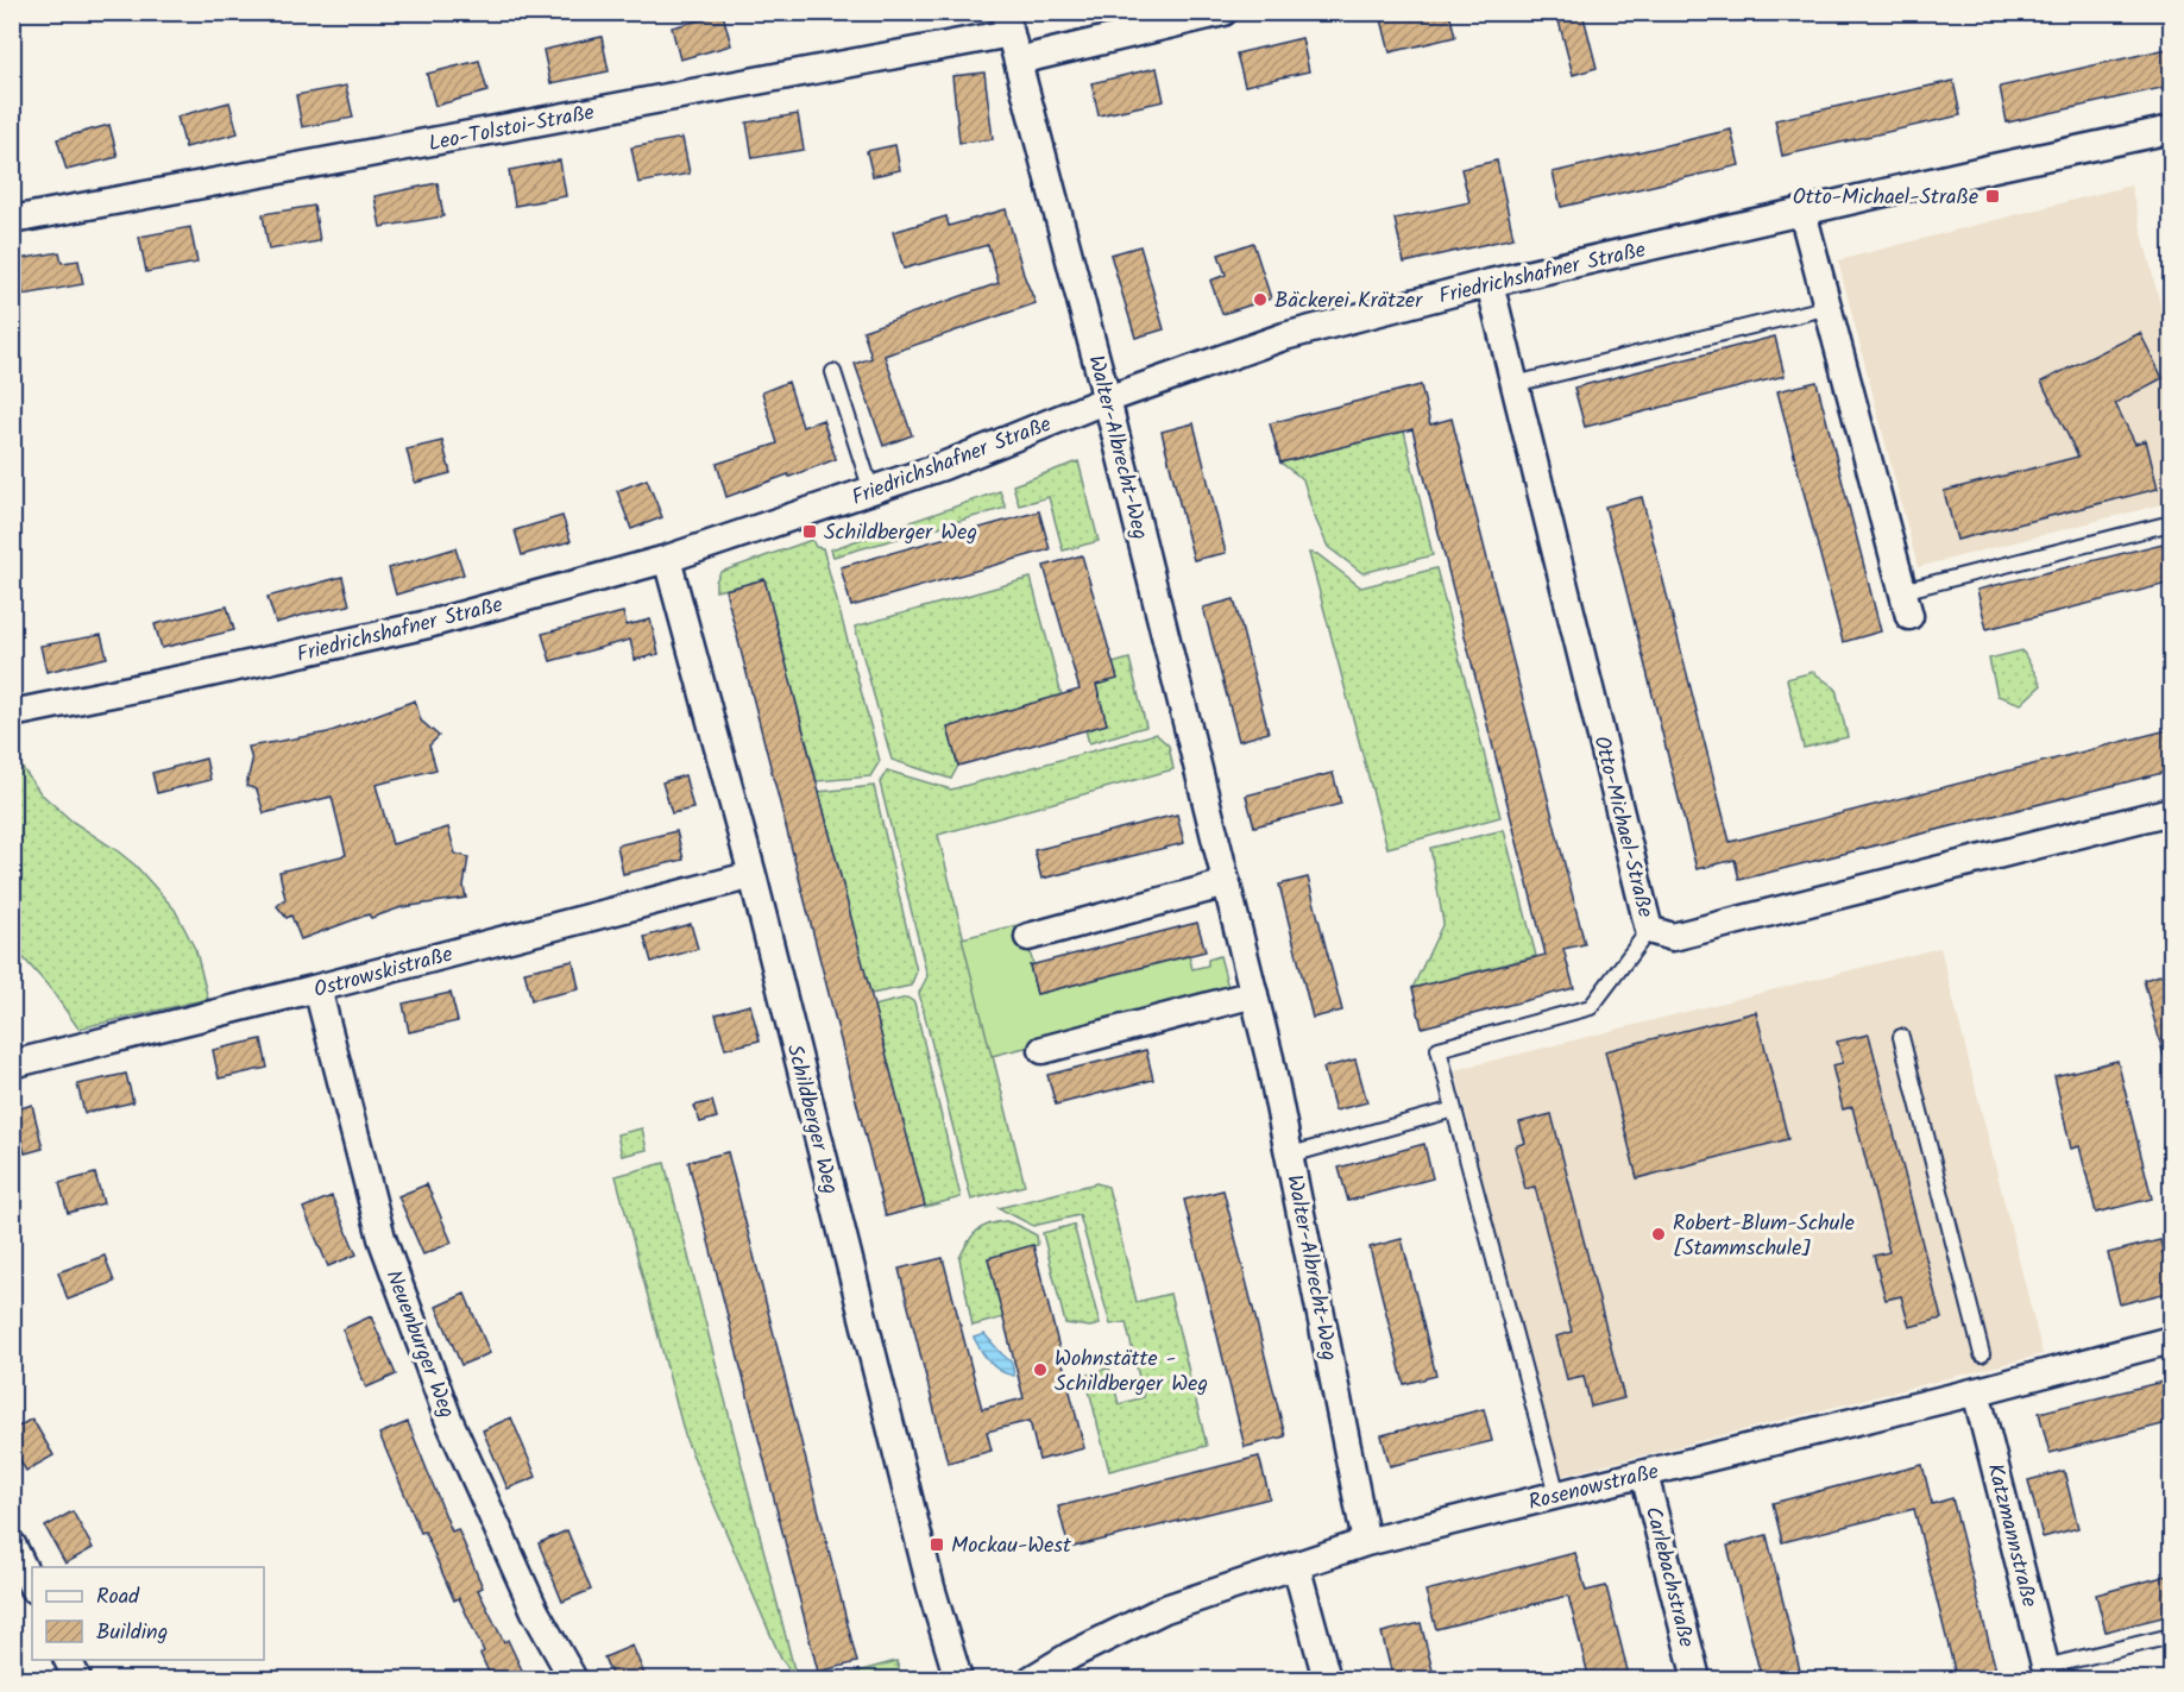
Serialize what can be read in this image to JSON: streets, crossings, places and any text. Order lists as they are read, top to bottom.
{
  "streets": {
    "street": [
      "Leo-Tolstoi-Straße",
      "Friedrichshafner Straße",
      "Walter-Albrecht-Weg",
      "Otto-Michael-Straße",
      "Ostrowskistraße",
      "Schildberger Weg",
      "Neuenburger Weg",
      "Rosenowstraße",
      "Katzmannstraße",
      "Carlebachstraße"
    ]
  },
  "crossings": [
    ["Leo-Tolstoi-Straße", "Walter-Albrecht-Weg"],
    ["Friedrichshafner Straße", "Walter-Albrecht-Weg"],
    ["Friedrichshafner Straße", "Otto-Michael-Straße"],
    ["Friedrichshafner Straße", "Schildberger Weg"],
    ["Walter-Albrecht-Weg", "Rosenowstraße"],
    ["Ostrowskistraße", "Schildberger Weg"],
    ["Ostrowskistraße", "Neuenburger Weg"],
    ["Rosenowstraße", "Katzmannstraße"],
    ["Rosenowstraße", "Carlebachstraße"]
  ],
  "places": {
    "transit": ["Otto-Michael-Straße", "Schildberger Weg", "Mockau-West"],
    "other": ["Bäckerei Krätzer", "Robert-Blum-Schule [Stammschule]", "Wohnstätte - Schildberger Weg"]
  },
  "legend": ["Road", "Building"]
}
